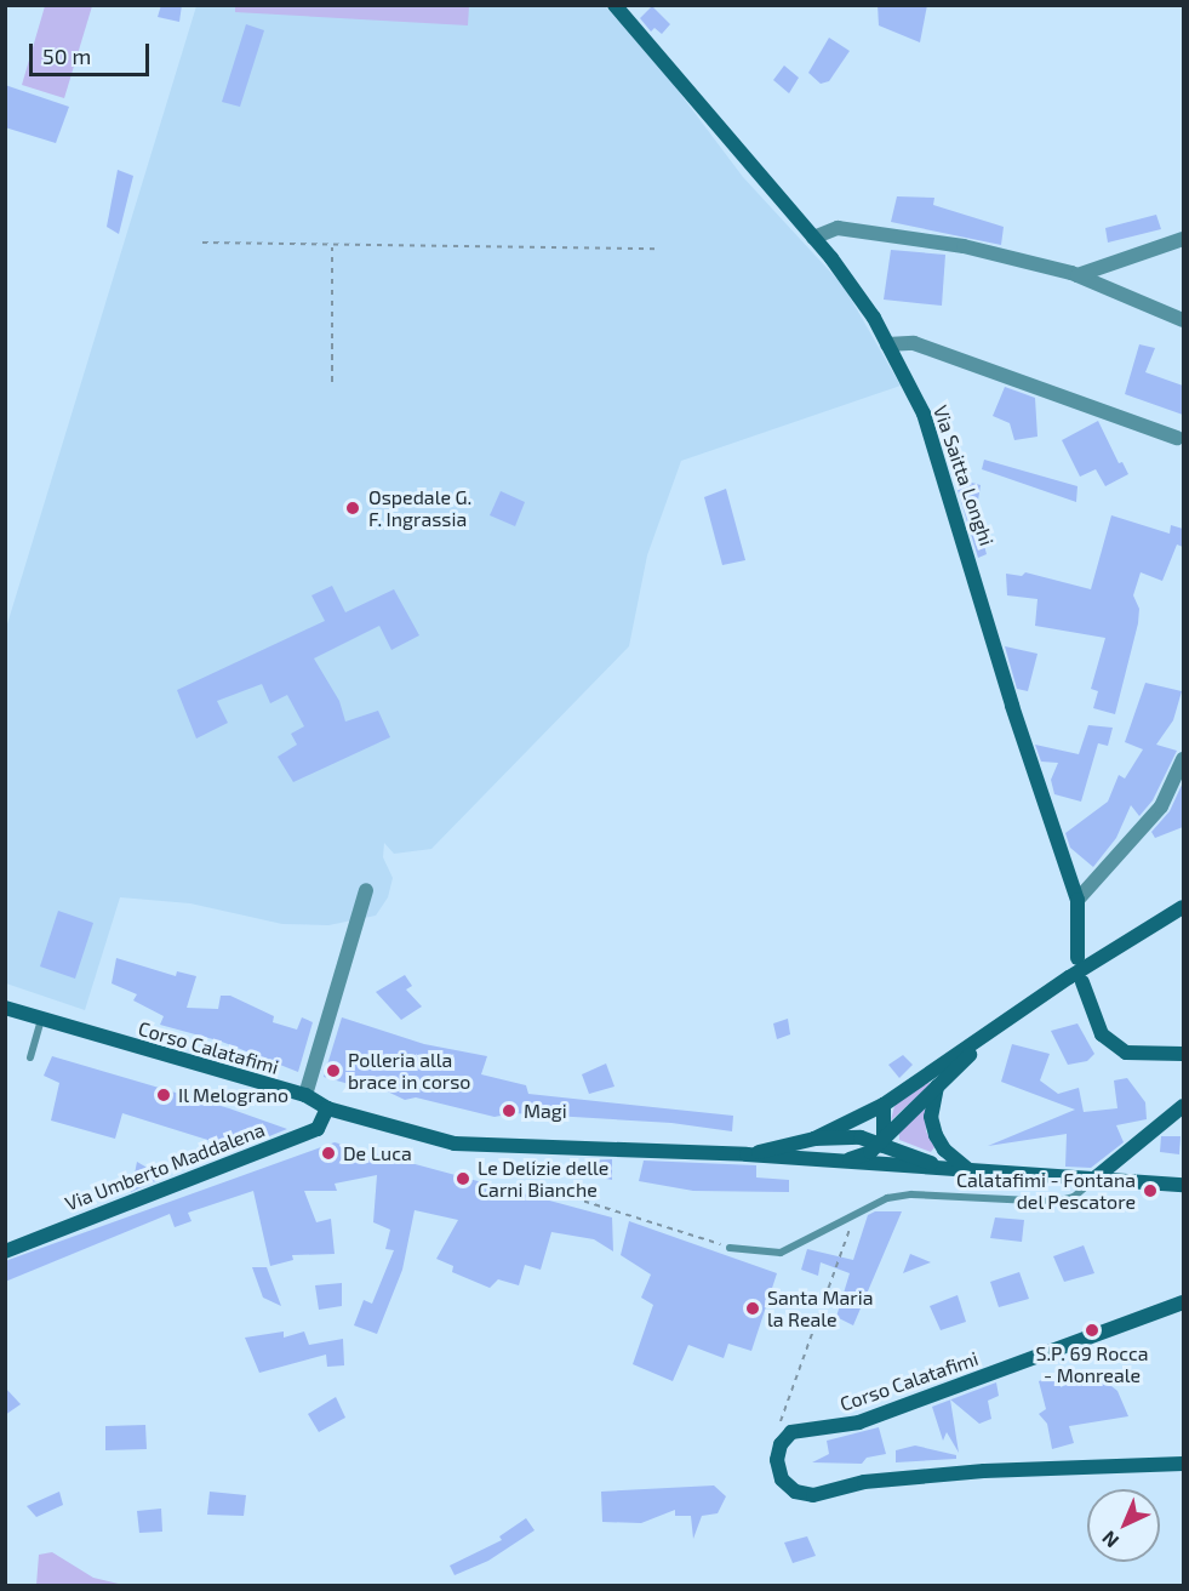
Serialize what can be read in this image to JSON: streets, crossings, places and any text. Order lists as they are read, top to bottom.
{
  "streets": {
    "street": ["Via Saitta Longhi", "Corso Calatafimi", "Via Umberto Maddalena"]
  },
  "crossings": [
    ["Corso Calatafimi", "Via Umberto Maddalena"]
  ],
  "places": [
    "Ospedale G. F. Ingrassia",
    "Polleria alla brace in corso",
    "Il Melograno",
    "Magi",
    "De Luca",
    "Le Delizie delle Carni Bianche",
    "Calatafimi - Fontana del Pescatore",
    "Santa Maria la Reale",
    "S.P. 69 Rocca - Monreale"
  ],
  "scale_bar": "50 m",
  "north": "bottom left"
}
